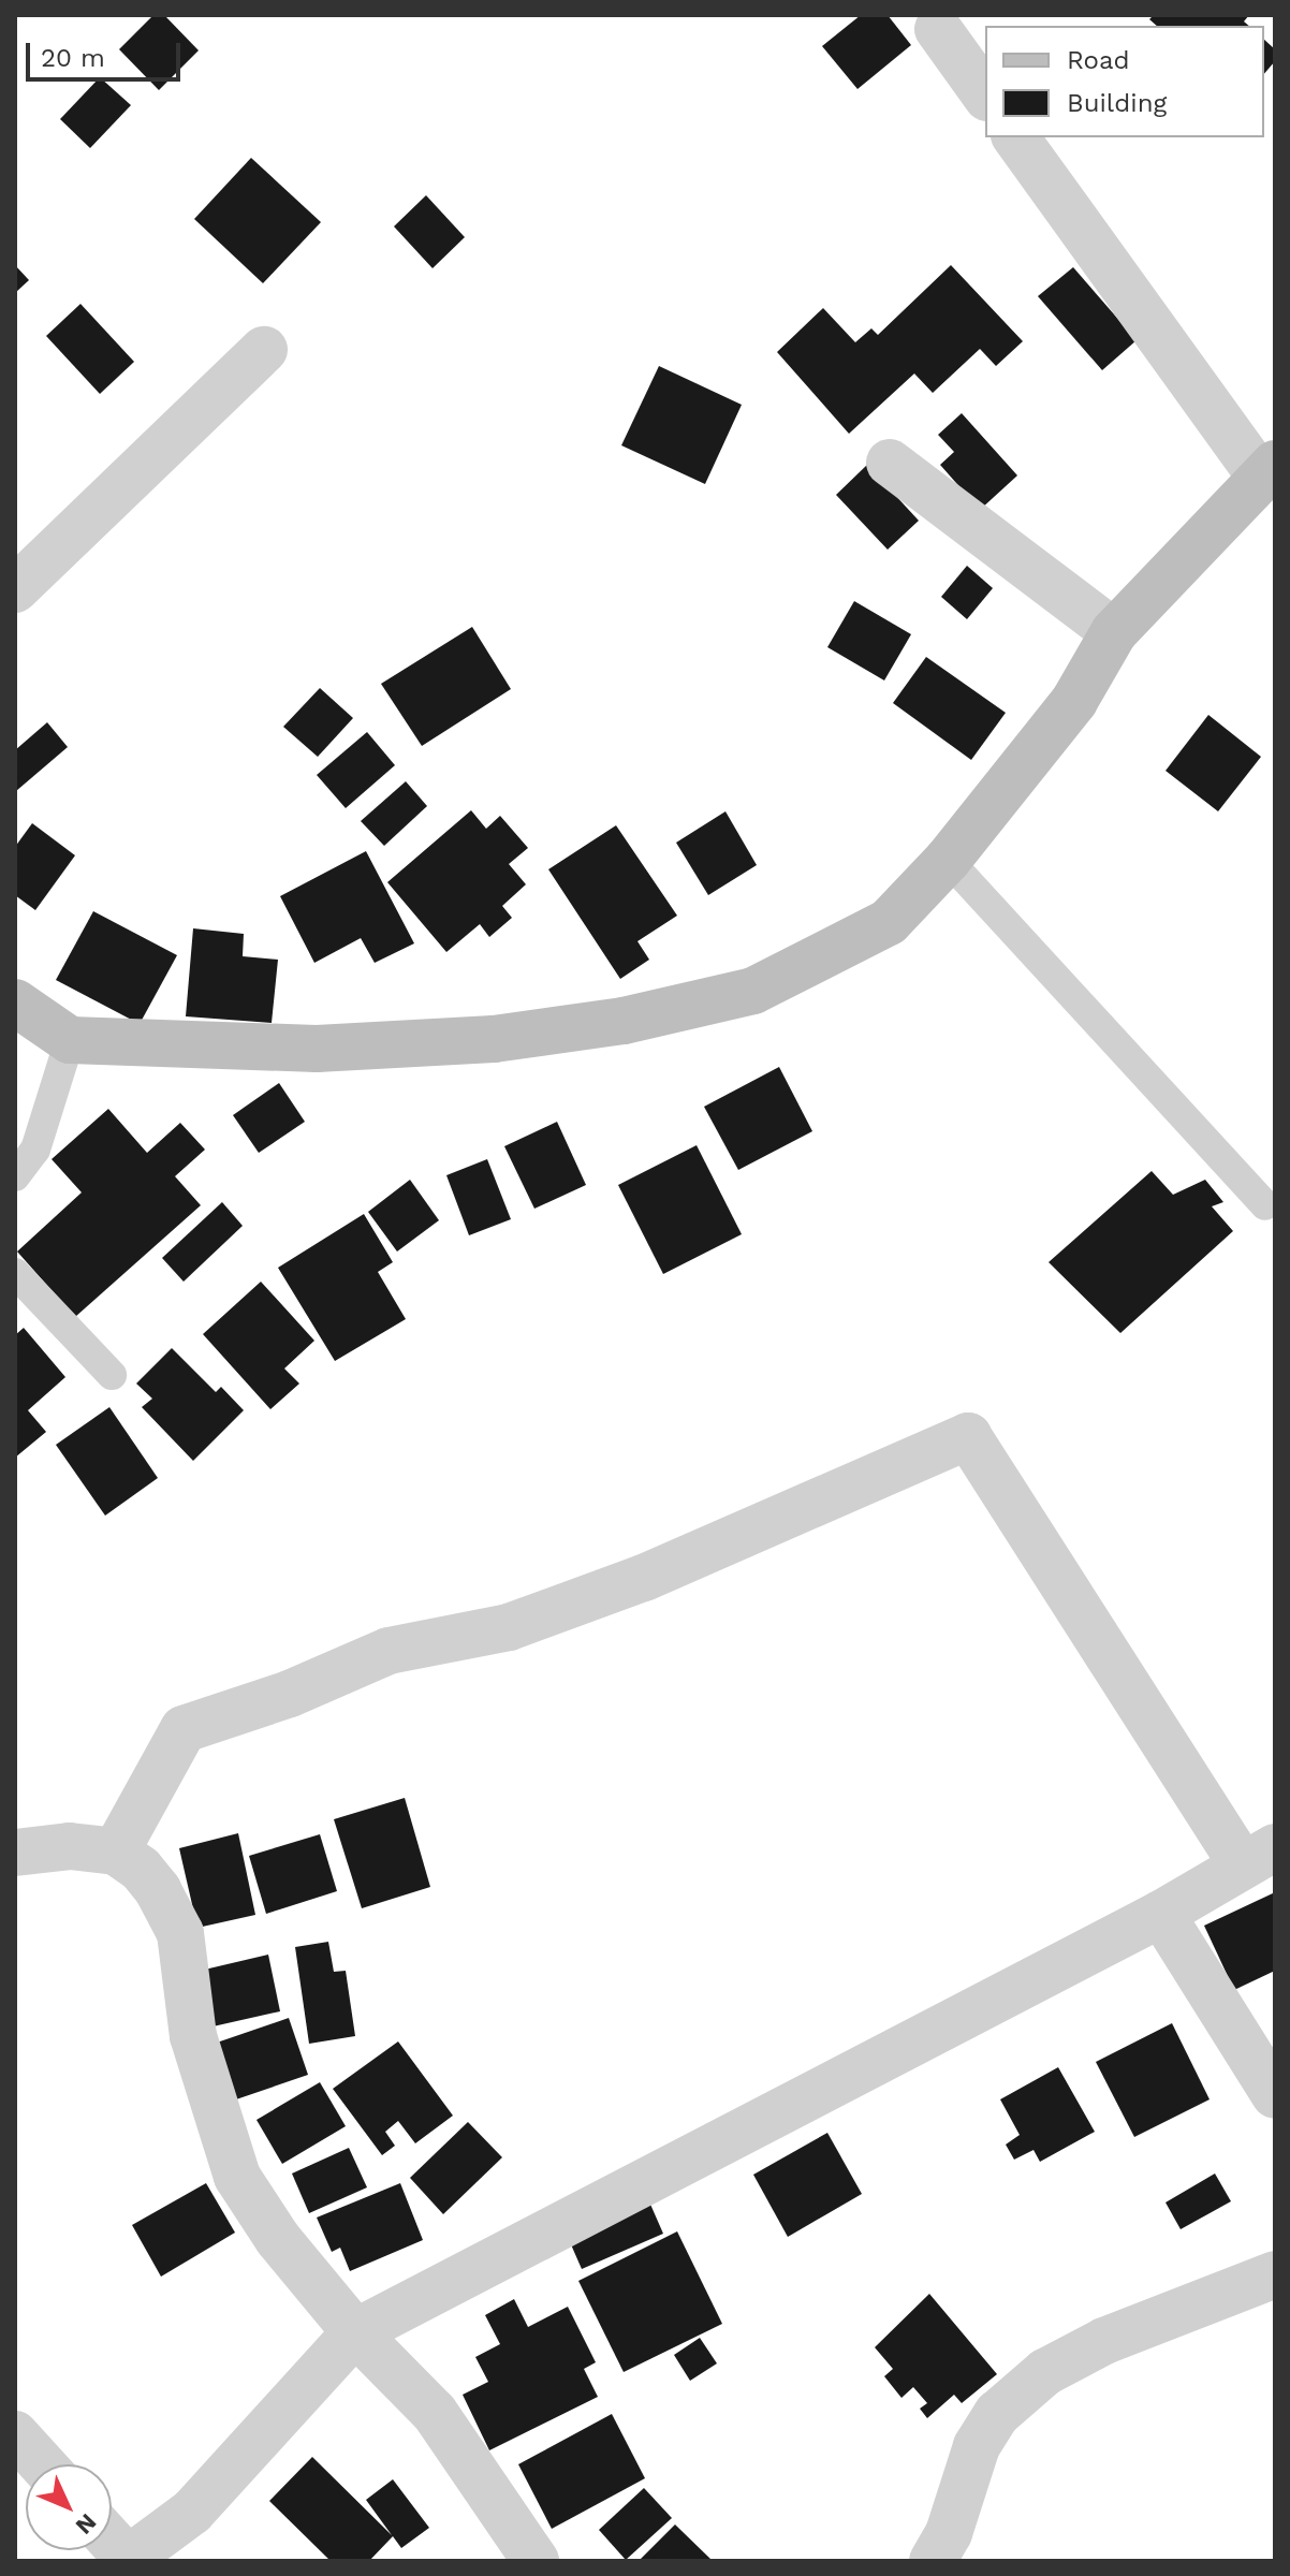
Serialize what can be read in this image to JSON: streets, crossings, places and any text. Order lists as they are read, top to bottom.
{
  "legend": ["Road", "Building"],
  "scale_bar": "20 m",
  "north": "bottom right"
}
